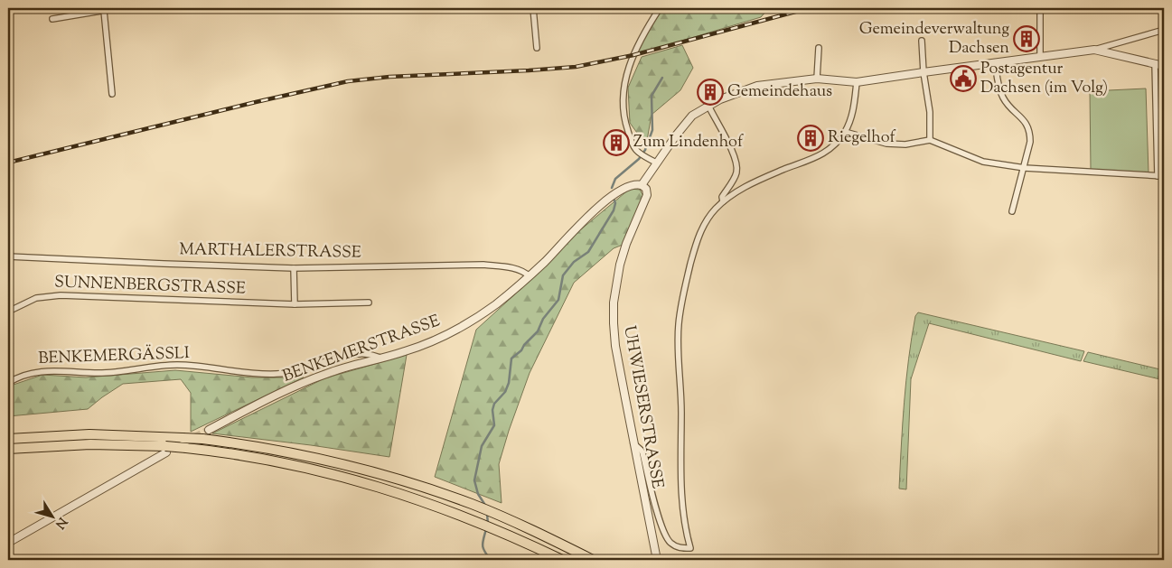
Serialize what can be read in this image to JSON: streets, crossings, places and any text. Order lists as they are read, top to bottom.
{
  "streets": {
    "street": [
      "MARTHALERSTRASSE",
      "SUNNENBERGSTRASSE",
      "BENKEMERSTRASSE",
      "BENKEMERGÄSSLI",
      "UHWIESERSTRASSE"
    ]
  },
  "crossings": [
    ["MARTHALERSTRASSE", "BENKEMERSTRASSE"],
    ["BENKEMERSTRASSE", "BENKEMERGÄSSLI"],
    ["BENKEMERSTRASSE", "UHWIESERSTRASSE"]
  ],
  "places": {
    "building": [
      "Gemeindeverwaltung Dachsen",
      "Gemeindehaus",
      "Riegelhof",
      "Zum Lindenhof"
    ],
    "public building": ["Postagentur Dachsen (im Volg)"]
  },
  "north": "bottom right"
}
